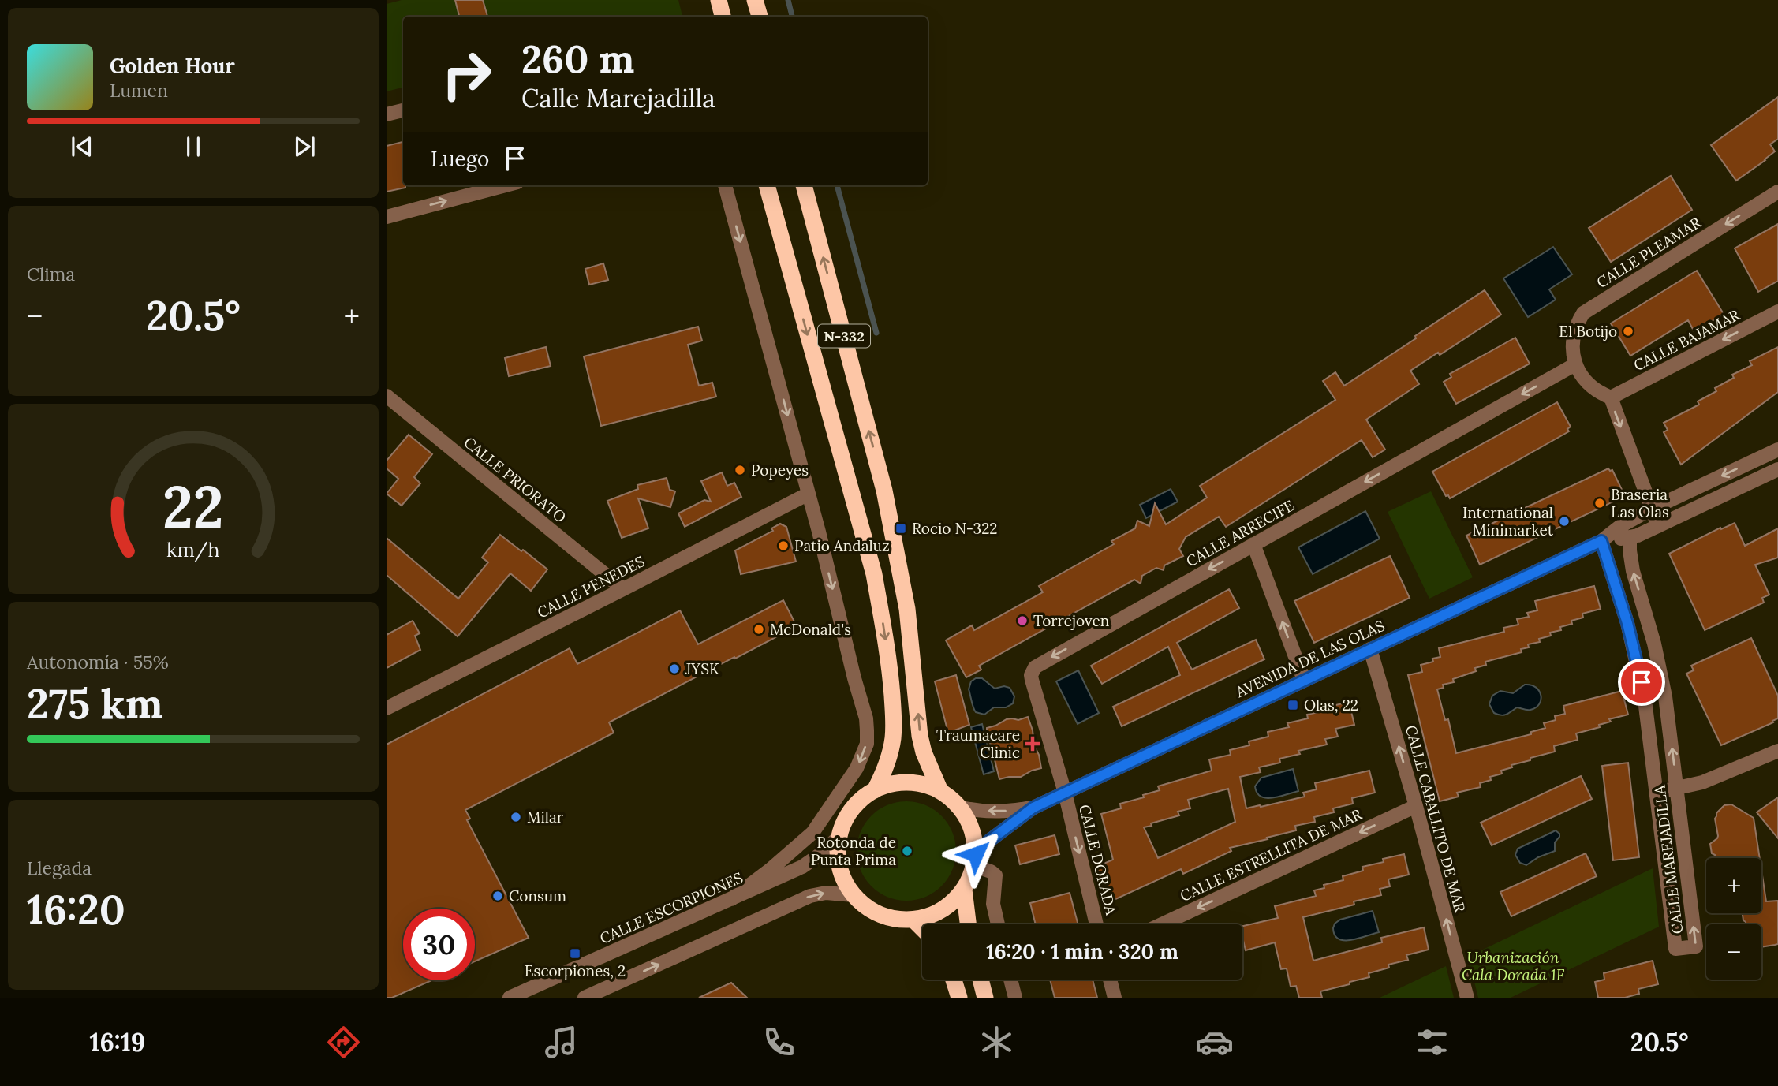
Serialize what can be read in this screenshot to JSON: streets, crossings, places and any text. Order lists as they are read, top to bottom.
{
  "streets": {
    "highway": ["N-332"],
    "street": [
      "CALLE PLEAMAR",
      "CALLE BAJAMAR",
      "CALLE PRIORATO",
      "CALLE ARRECIFE",
      "CALLE PENEDES",
      "AVENIDA DE LAS OLAS",
      "CALLE CABALLITO DE MAR",
      "CALLE ESTRELLITA DE MAR",
      "CALLE DORADA",
      "CALLE MAREJADILLA",
      "CALLE ESCORPIONES"
    ]
  },
  "crossings": [
    ["CALLE PLEAMAR", "CALLE ARRECIFE"],
    ["N-332", "AVENIDA DE LAS OLAS"],
    ["N-332", "CALLE ESCORPIONES"],
    ["CALLE PRIORATO", "CALLE PENEDES"],
    ["CALLE ARRECIFE", "AVENIDA DE LAS OLAS"],
    ["CALLE ARRECIFE", "CALLE DORADA"],
    ["AVENIDA DE LAS OLAS", "CALLE CABALLITO DE MAR"],
    ["AVENIDA DE LAS OLAS", "CALLE DORADA"],
    ["AVENIDA DE LAS OLAS", "CALLE MAREJADILLA"],
    ["AVENIDA DE LAS OLAS", "CALLE ESCORPIONES"],
    ["CALLE CABALLITO DE MAR", "CALLE ESTRELLITA DE MAR"]
  ],
  "one_way": [
    "CALLE PLEAMAR",
    "CALLE BAJAMAR",
    "CALLE ARRECIFE",
    "CALLE CABALLITO DE MAR",
    "CALLE ESTRELLITA DE MAR"
  ],
  "parks": ["Urbanización Cala Dorada 1F"],
  "places": {
    "other": [
      "El Botijo",
      "Popeyes",
      "Braseria Las Olas",
      "International Minimarket",
      "Patio Andaluz",
      "Torrejoven",
      "McDonald's",
      "JYSK",
      "Milar",
      "Rotonda de Punta Prima",
      "Consum"
    ],
    "transit": ["Rocio N-322", "Olas, 22", "Escorpiones, 2"],
    "health": ["Traumacare Clinic"]
  },
  "page": {
    "turn": ["260 m", "Calle Marejadilla"],
    "song": ["Golden Hour", "Lumen"],
    "then": "Luego",
    "tile": [
      "Clima",
      ["Autonomía · 55%", "275 km"],
      ["Llegada", "16:20"]
    ],
    "heat": ["−", "20.5°", "+"],
    "map_buttons": ["+", "−"],
    "limit": "30",
    "trip": "16:20 · 1 min · 320 m",
    "tabs": ["16:19", "20.5°"],
    "gauge": ["22", "km/h"]
  }
}
